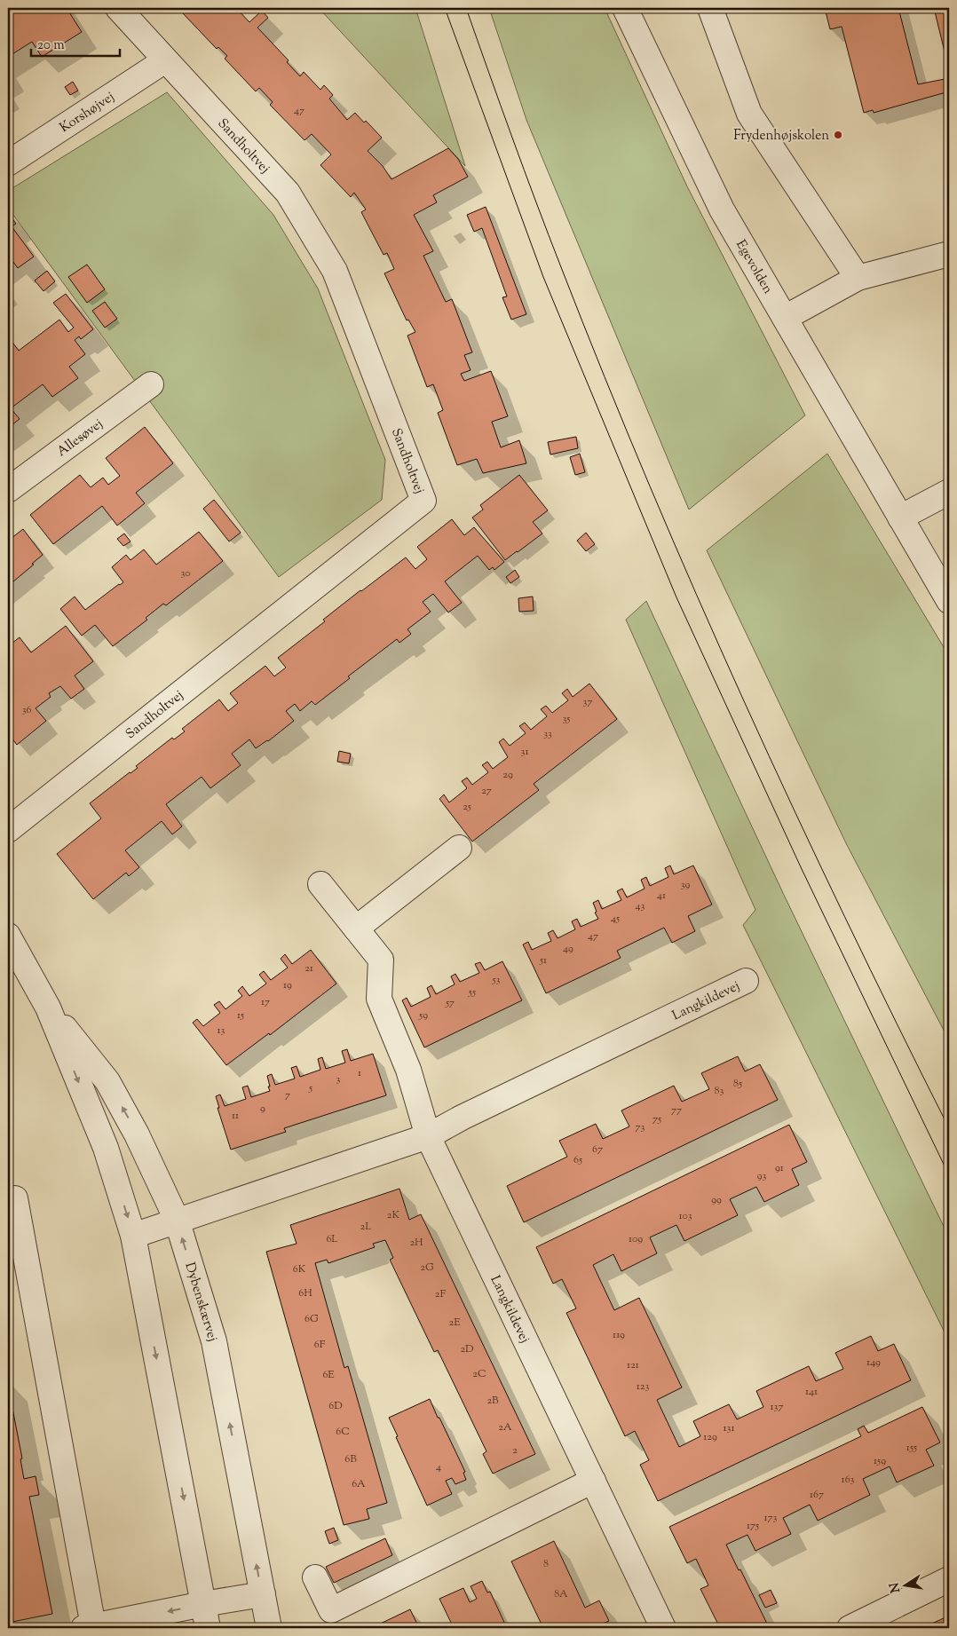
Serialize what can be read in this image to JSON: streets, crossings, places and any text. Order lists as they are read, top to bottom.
{
  "streets": {
    "street": [
      "Korshøjvej",
      "Sandholtvej",
      "Egevolden",
      "Allesøvej",
      "Langkildevej",
      "Dybenskærvej"
    ]
  },
  "crossings": [
    ["Korshøjvej", "Sandholtvej"],
    ["Langkildevej", "Dybenskærvej"]
  ],
  "places": ["Frydenhøjskolen"],
  "house_numbers": [
    "47",
    "30",
    "37",
    "36",
    "35",
    "33",
    "31",
    "29",
    "27",
    "25",
    "39",
    "41",
    "43",
    "45",
    "47",
    "49",
    "51",
    "21",
    "53",
    "19",
    "55",
    "17",
    "57",
    "15",
    "59",
    "13",
    "1",
    "3",
    "85",
    "5",
    "83",
    "7",
    "9",
    "77",
    "11",
    "75",
    "73",
    "67",
    "65",
    "91",
    "93",
    "99",
    "2K",
    "103",
    "2L",
    "6L",
    "109",
    "2H",
    "2G",
    "6K",
    "6H",
    "2F",
    "6G",
    "2E",
    "119",
    "6F",
    "2D",
    "149",
    "121",
    "2C",
    "6E",
    "123",
    "141",
    "2B",
    "6D",
    "137",
    "2A",
    "131",
    "6C",
    "129",
    "155",
    "2",
    "6B",
    "159",
    "4",
    "163",
    "6A",
    "167",
    "173",
    "175",
    "8",
    "8A"
  ],
  "scale_bar": "20 m",
  "north": "left"
}
